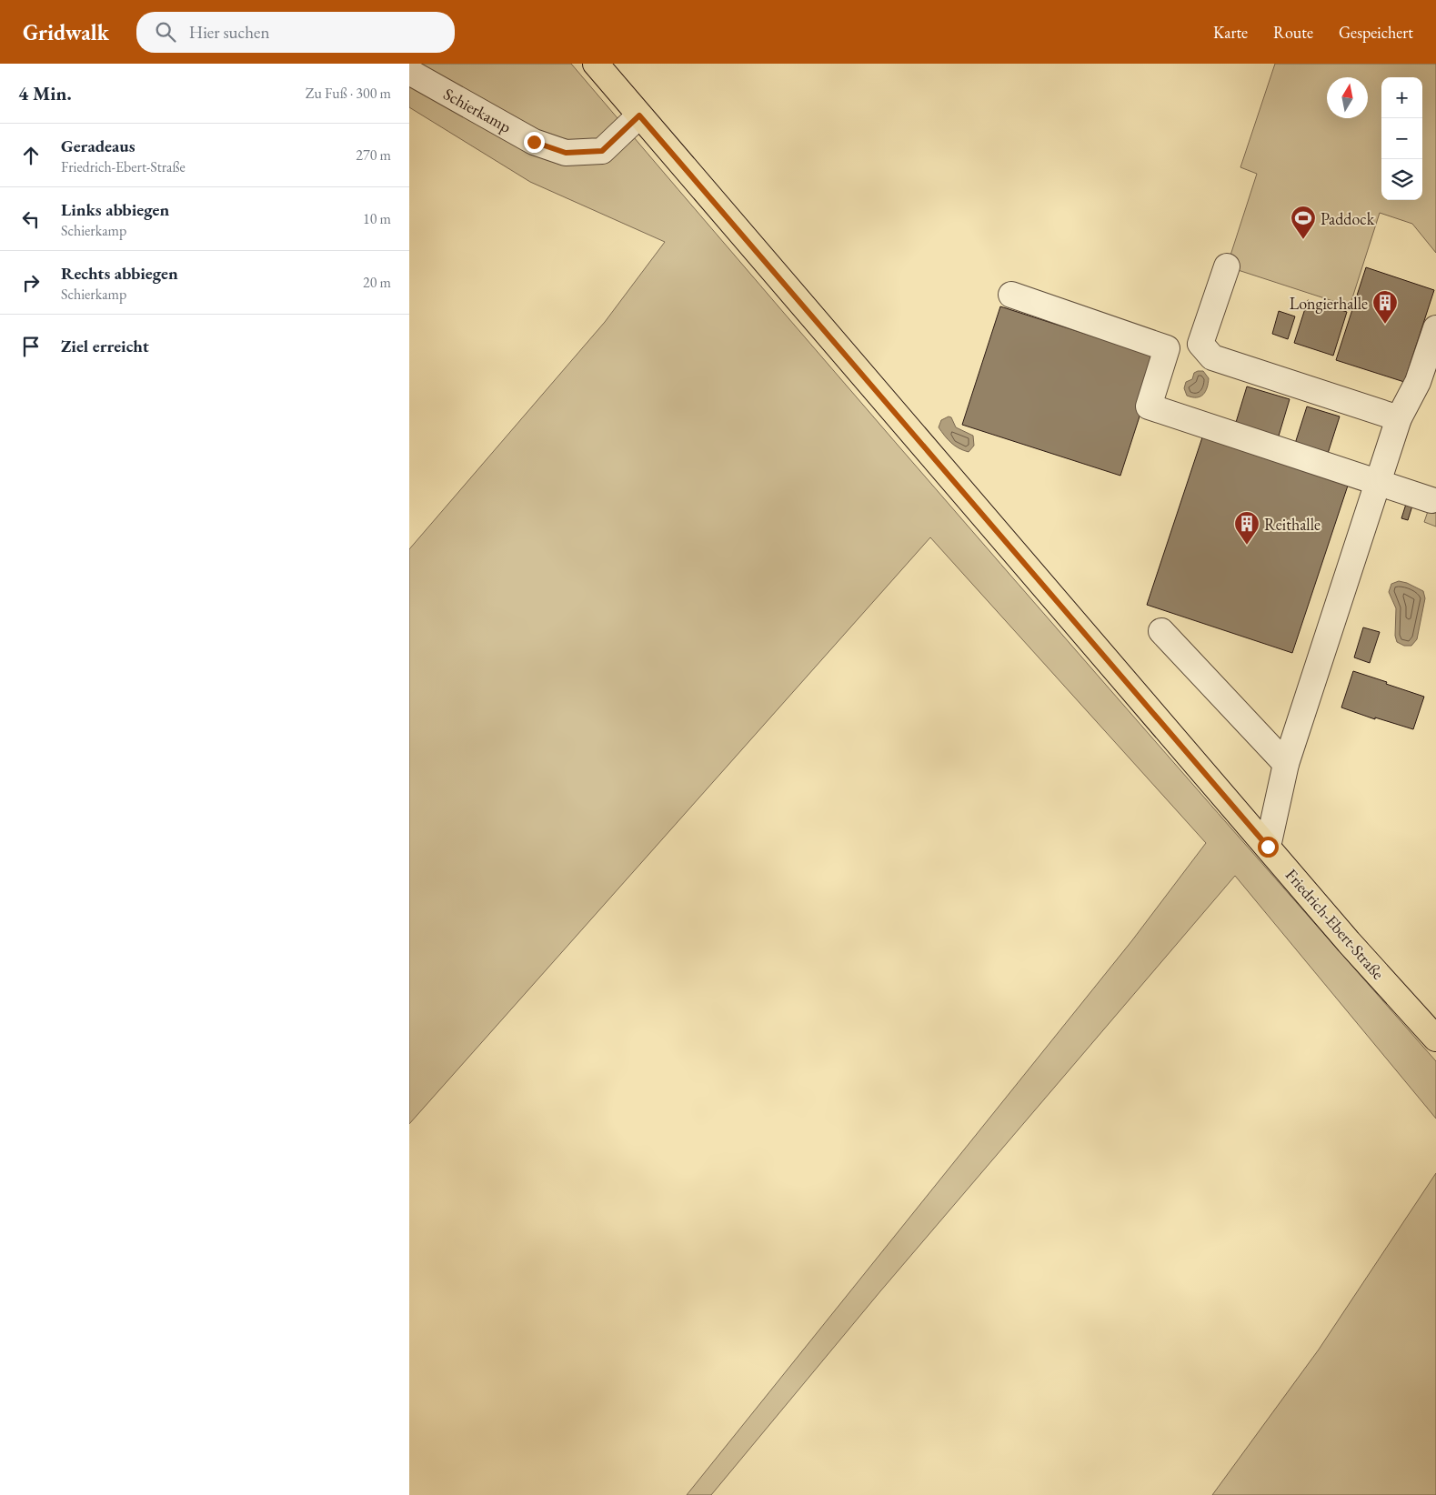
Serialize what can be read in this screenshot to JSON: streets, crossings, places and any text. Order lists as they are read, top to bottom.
{
  "streets": {
    "main road": ["Friedrich-Ebert-Straße"],
    "street": ["Schierkamp"]
  },
  "crossings": [
    ["Schierkamp", "Friedrich-Ebert-Straße"]
  ],
  "places": {
    "sports": ["Paddock"],
    "building": ["Longierhalle", "Reithalle"]
  },
  "north": "top",
  "page": {
    "header": "Gridwalk",
    "search": "Hier suchen",
    "nav": ["Karte", "Route", "Gespeichert"],
    "heading": ["4 Min.", "Zu Fuß · 300 m"],
    "map_buttons": ["+", "−"],
    "list": [
      ["Geradeaus", "Friedrich-Ebert-Straße", "270 m"],
      ["Links abbiegen", "Schierkamp", "10 m"],
      ["Rechts abbiegen", "Schierkamp", "20 m"],
      "Ziel erreicht"
    ]
  }
}
